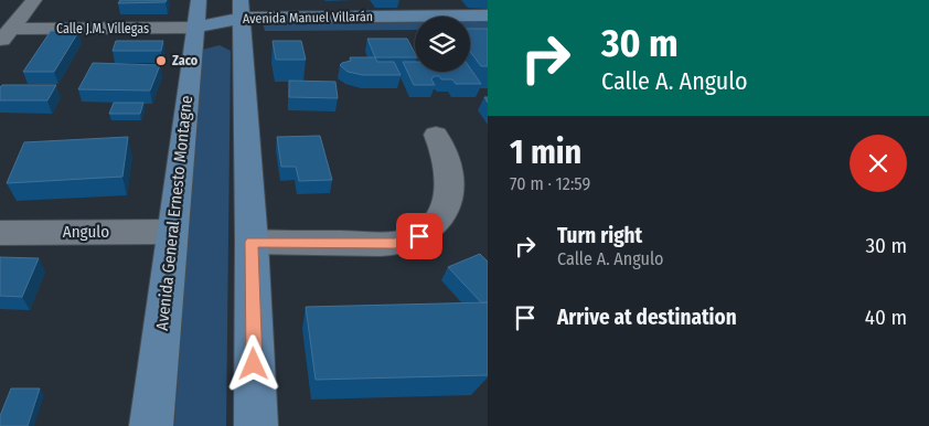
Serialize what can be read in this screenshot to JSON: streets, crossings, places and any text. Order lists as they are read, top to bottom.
{
  "streets": {
    "main road": ["Avenida Manuel Villarán", "Avenida General Ernesto Montagne"],
    "street": ["Calle J.M. Villegas", "Angulo"]
  },
  "crossings": [
    ["Avenida Manuel Villarán", "Calle J.M. Villegas"],
    ["Avenida Manuel Villarán", "Avenida General Ernesto Montagne"],
    ["Calle J.M. Villegas", "Avenida General Ernesto Montagne"],
    ["Avenida General Ernesto Montagne", "Angulo"]
  ],
  "places": ["Zaco"],
  "page": {
    "turn": ["30 m", "Calle A. Angulo"],
    "heading": ["1 min", "70 m · 12:59"],
    "list": [
      {
        "name": "Turn right",
        "note": "Calle A. Angulo",
        "value": "30 m"
      },
      {
        "name": "Arrive at destination",
        "value": "40 m"
      }
    ]
  }
}
